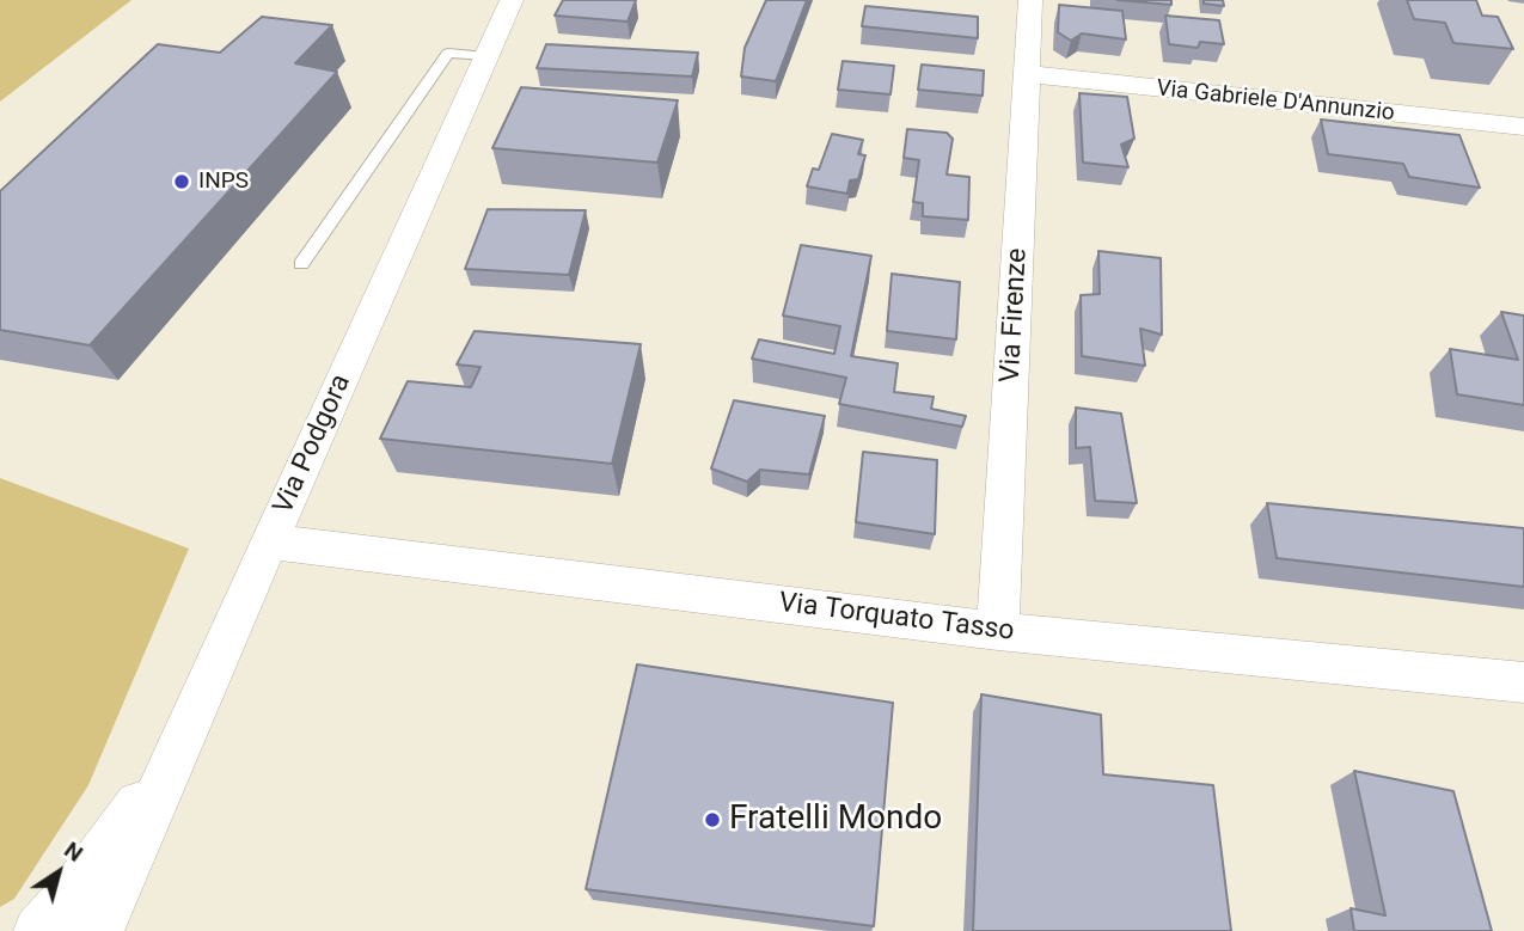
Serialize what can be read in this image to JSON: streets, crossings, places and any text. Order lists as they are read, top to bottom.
{
  "streets": {
    "street": [
      "Via Gabriele D'Annunzio",
      "Via Firenze",
      "Via Podgora",
      "Via Torquato Tasso"
    ]
  },
  "crossings": [
    ["Via Gabriele D'Annunzio", "Via Firenze"],
    ["Via Firenze", "Via Torquato Tasso"],
    ["Via Podgora", "Via Torquato Tasso"]
  ],
  "places": ["INPS", "Fratelli Mondo"],
  "north": "top right"
}
